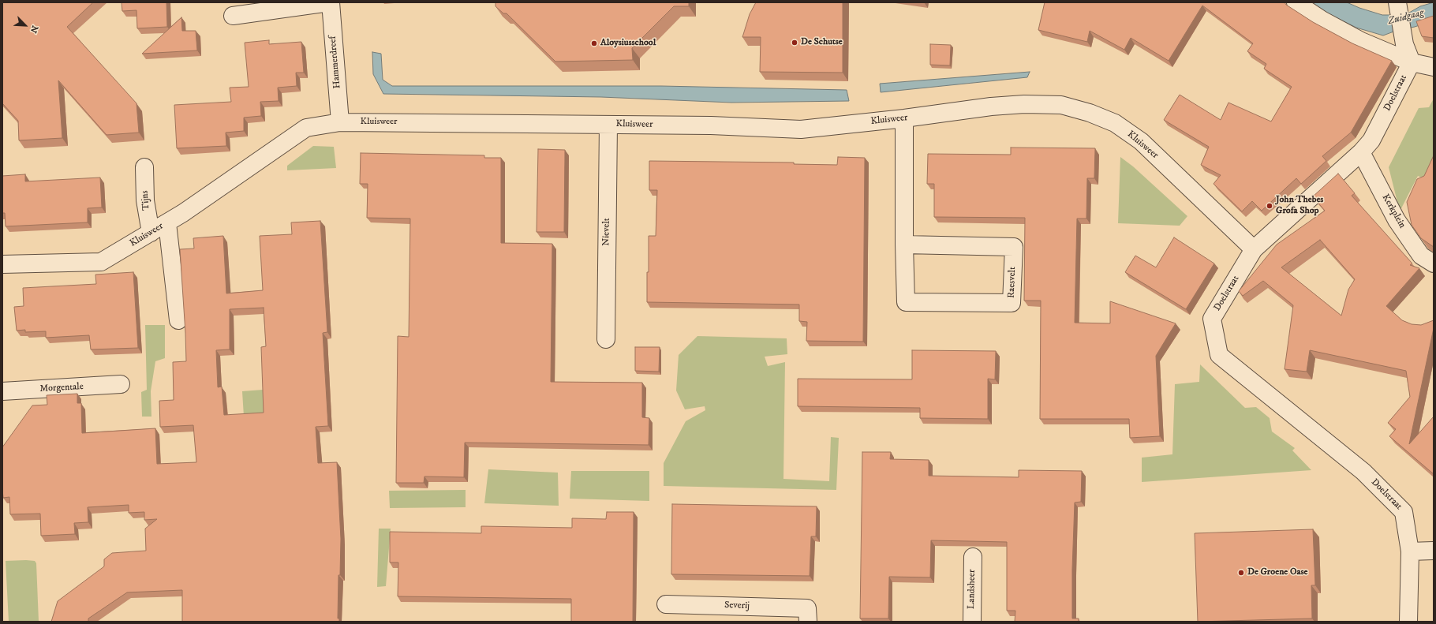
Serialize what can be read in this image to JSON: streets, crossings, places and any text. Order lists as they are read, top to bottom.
{
  "streets": {
    "street": [
      "Hammerdreef",
      "Doelstraat",
      "Kluisweer",
      "Tijns",
      "Kerkplein",
      "Nievelt",
      "Raesvelt",
      "Morgentale",
      "Landsheer",
      "Severij"
    ]
  },
  "crossings": [
    ["Hammerdreef", "Kluisweer"],
    ["Doelstraat", "Kluisweer"],
    ["Doelstraat", "Kerkplein"],
    ["Kluisweer", "Tijns"],
    ["Kluisweer", "Nievelt"],
    ["Kluisweer", "Raesvelt"]
  ],
  "water": ["Zuidgaag"],
  "places": [
    "De Schutse",
    "Aloysiusschool",
    "John Thebes Grofa Shop",
    "De Groene Oase"
  ],
  "north": "bottom right"
}
